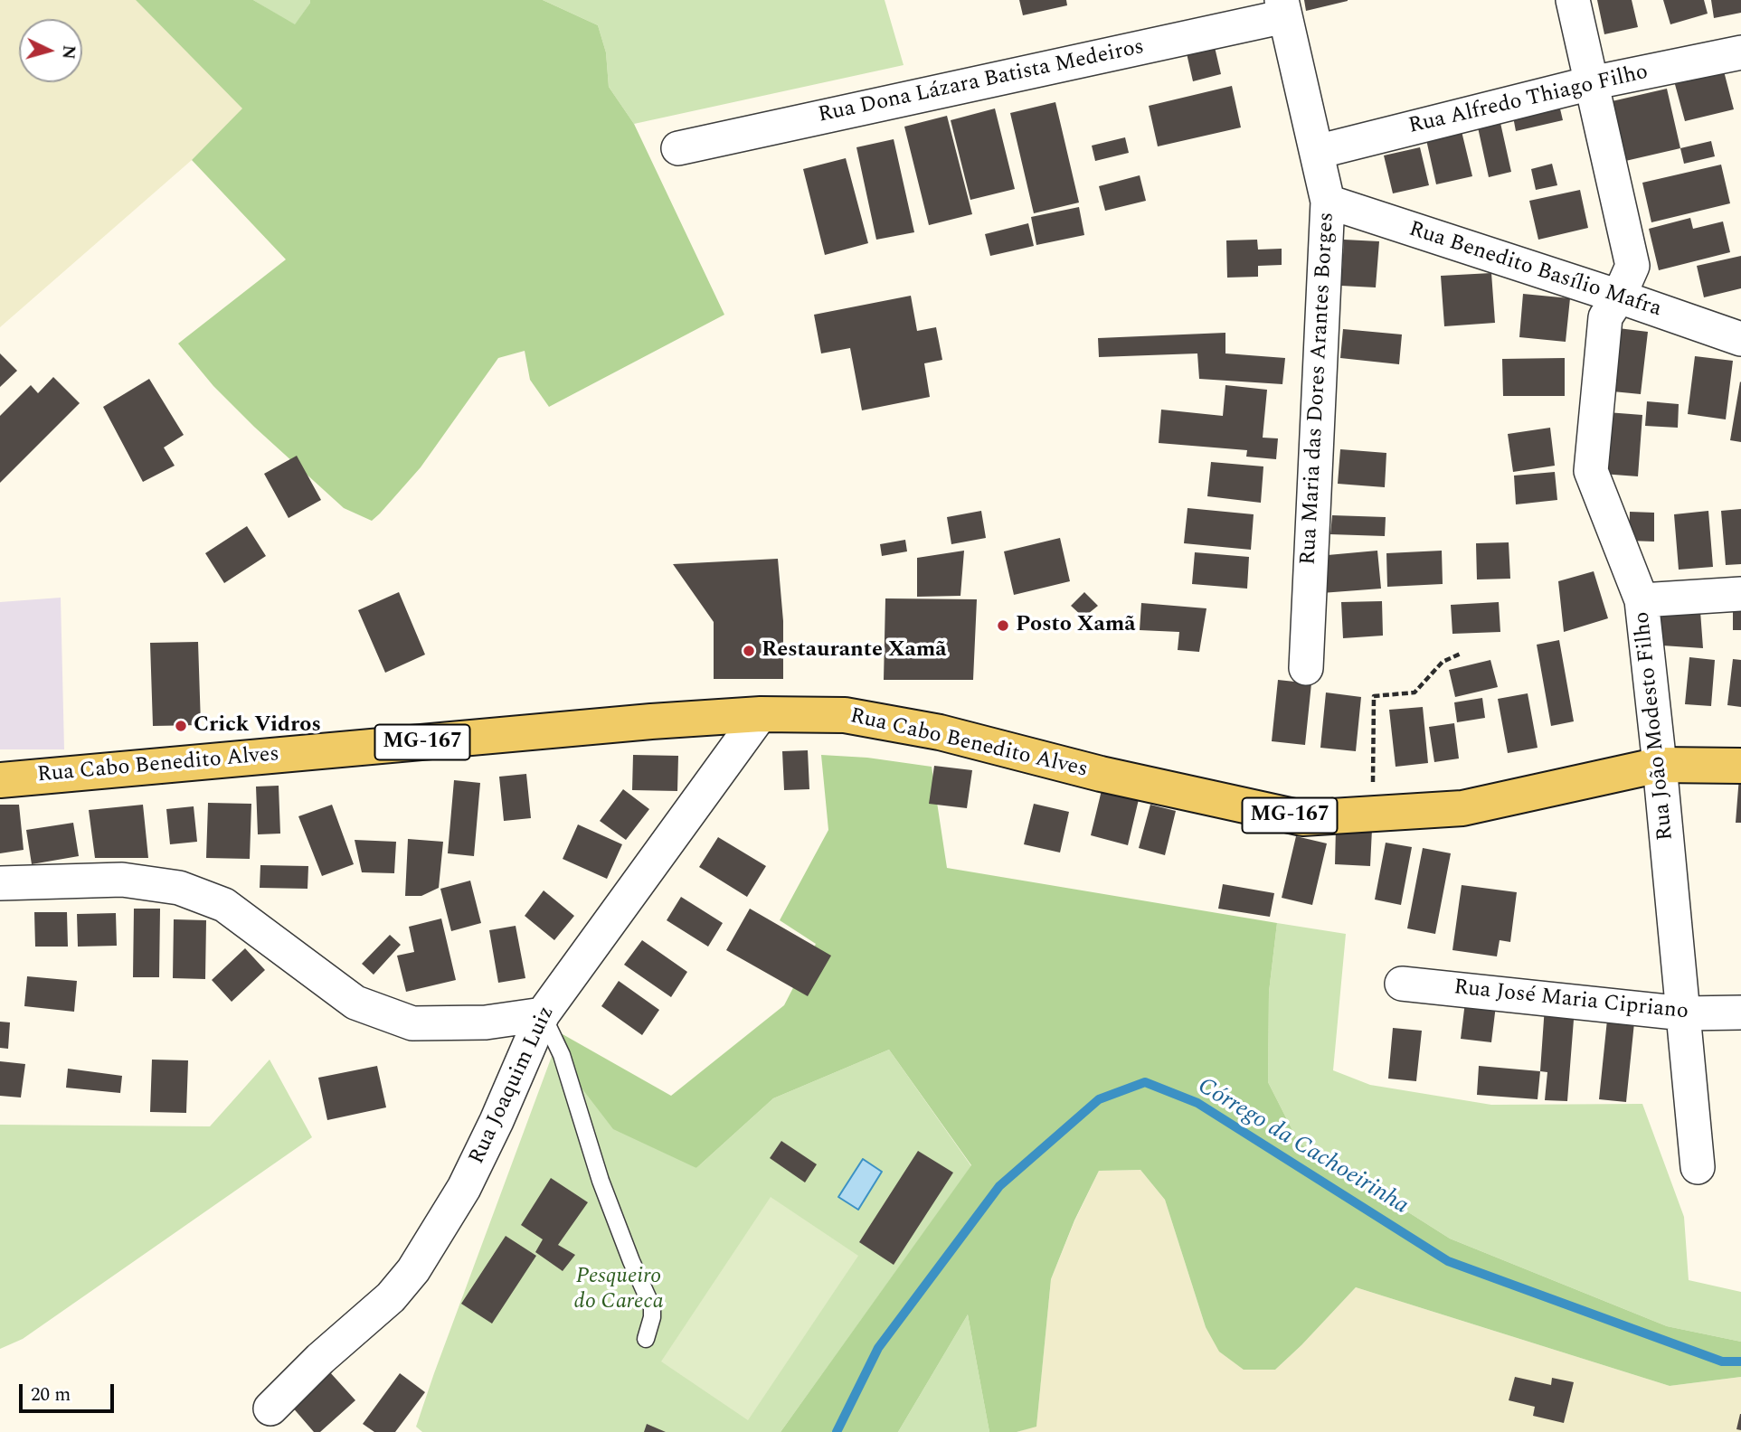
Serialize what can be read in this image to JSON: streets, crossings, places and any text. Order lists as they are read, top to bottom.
{
  "streets": {
    "main road": ["MG-167", "Rua Cabo Benedito Alves"],
    "street": [
      "Rua Dona Lázara Batista Medeiros",
      "Rua Alfredo Thiago Filho",
      "Rua Benedito Basílio Mafra",
      "Rua Maria das Dores Arantes Borges",
      "Rua João Modesto Filho",
      "Rua José Maria Cipriano",
      "Rua Joaquim Luiz"
    ]
  },
  "crossings": [
    ["Rua Dona Lázara Batista Medeiros", "Rua Maria das Dores Arantes Borges"],
    ["Rua Alfredo Thiago Filho", "Rua Maria das Dores Arantes Borges"],
    ["Rua Alfredo Thiago Filho", "Rua João Modesto Filho"],
    ["Rua Benedito Basílio Mafra", "Rua Maria das Dores Arantes Borges"],
    ["Rua Benedito Basílio Mafra", "Rua João Modesto Filho"],
    ["Rua João Modesto Filho", "Rua Cabo Benedito Alves"],
    ["Rua João Modesto Filho", "Rua José Maria Cipriano"],
    ["Rua Cabo Benedito Alves", "Rua Joaquim Luiz"]
  ],
  "water": ["Córrego da Cachoeirinha"],
  "parks": ["Pesqueiro do Careca"],
  "places": ["Posto Xamã", "Restaurante Xamã", "Crick Vidros"],
  "scale_bar": "20 m",
  "north": "right"
}
